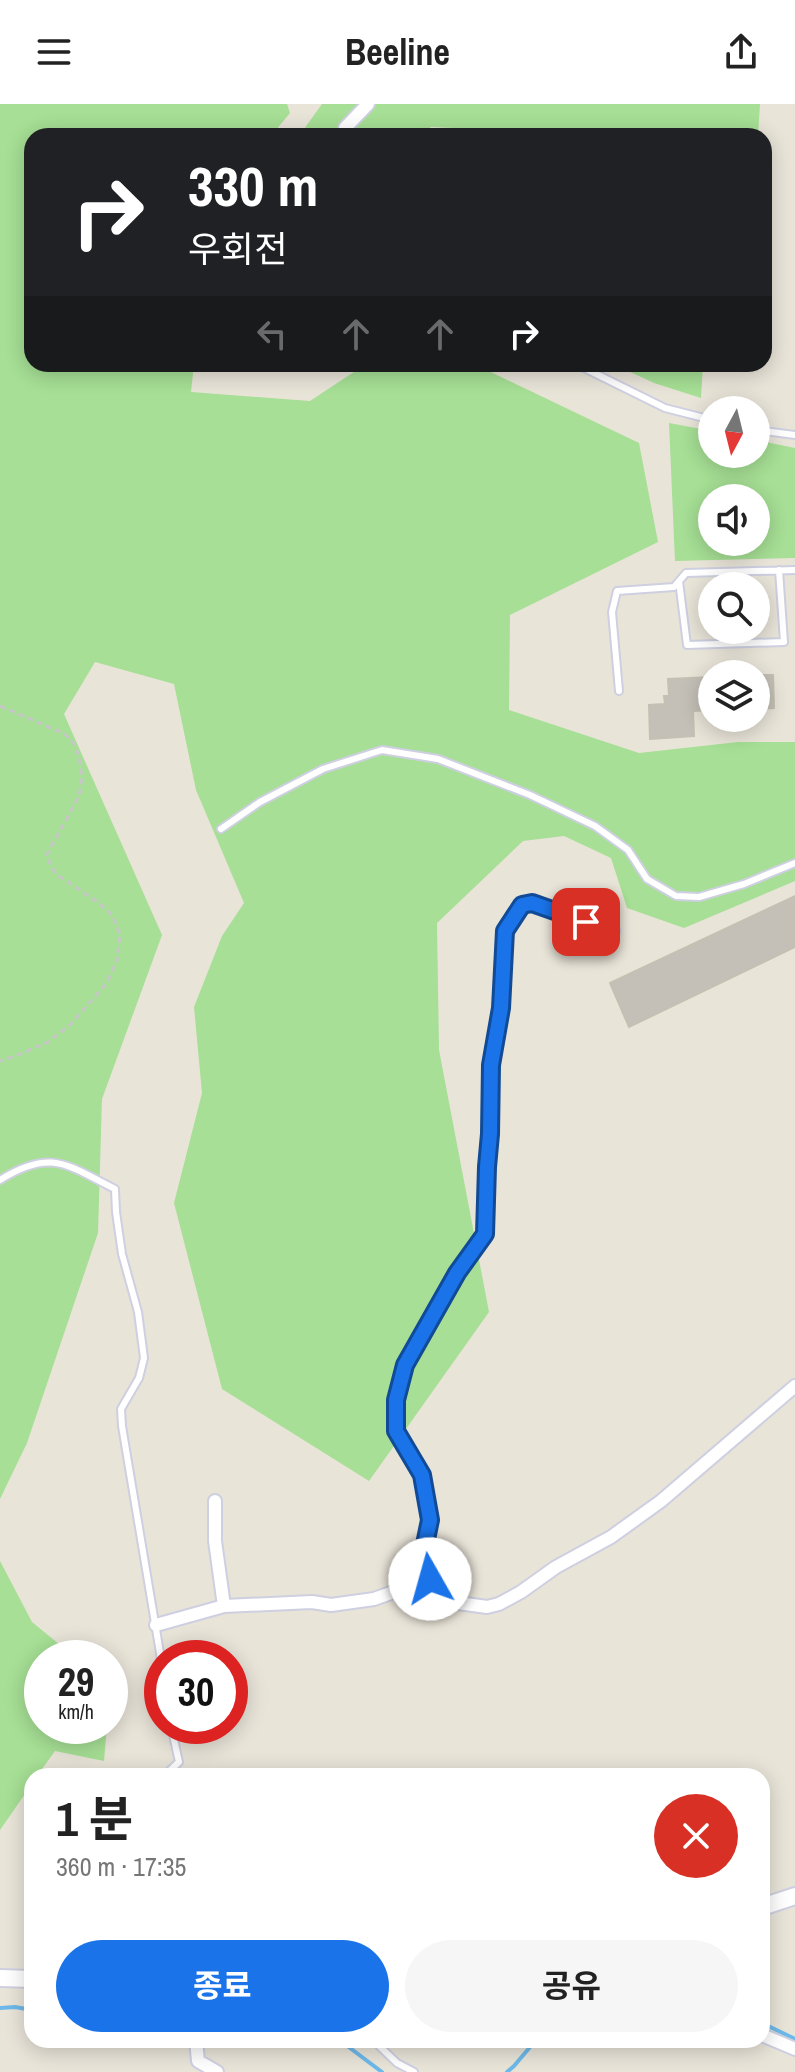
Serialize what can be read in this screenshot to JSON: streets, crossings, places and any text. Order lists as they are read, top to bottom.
{
  "north": "bottom",
  "page": {
    "header": "Beeline",
    "turn": ["330 m", "우회전"],
    "speed": "29 km/h",
    "limit": "30",
    "heading": ["1 분", "360 m · 17:35"],
    "buttons": ["종료", "공유"]
  }
}
